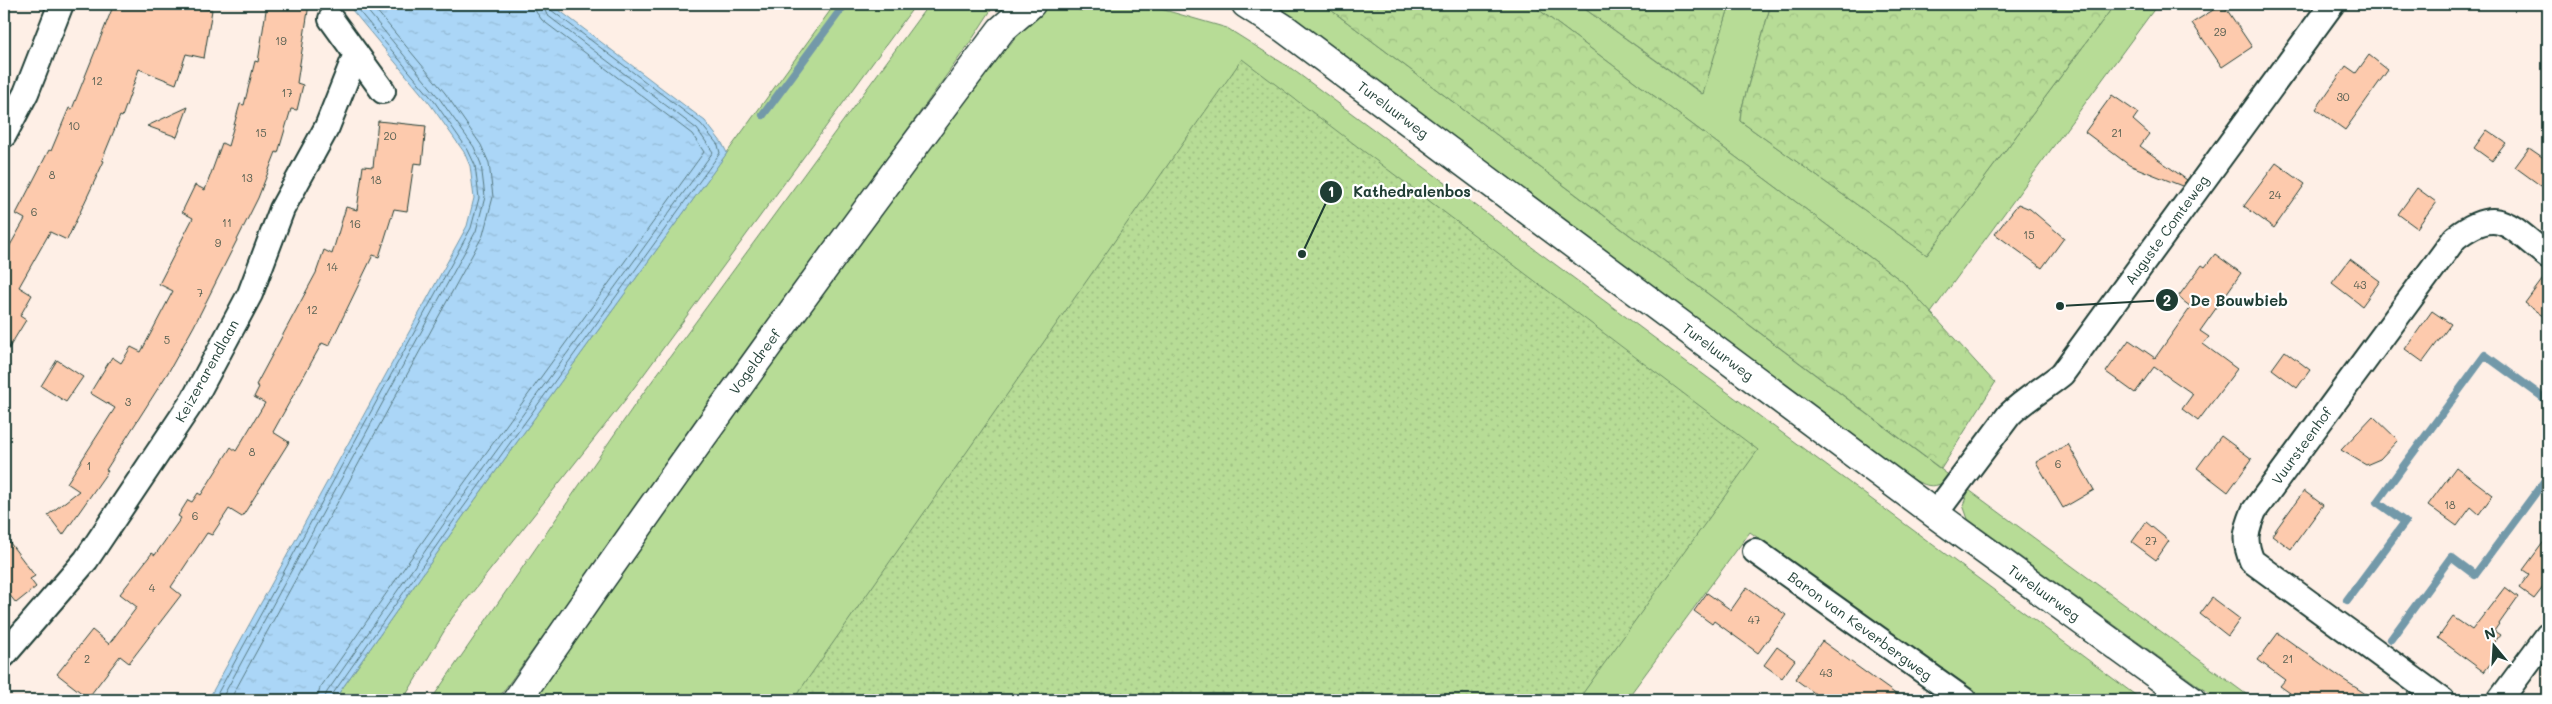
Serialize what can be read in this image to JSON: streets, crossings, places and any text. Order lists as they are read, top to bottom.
{
  "streets": {
    "street": [
      "Tureluurweg",
      "Auguste Comteweg",
      "Vogeldreef",
      "Keizerarendlaan",
      "Vuursteenhof",
      "Baron van Keverbergweg"
    ]
  },
  "crossings": [
    ["Tureluurweg", "Auguste Comteweg"]
  ],
  "places": ["Kathedralenbos", "De Bouwbieb"],
  "house_numbers": [
    "29",
    "19",
    "12",
    "17",
    "30",
    "10",
    "15",
    "21",
    "20",
    "8",
    "13",
    "18",
    "24",
    "6",
    "11",
    "16",
    "15",
    "9",
    "14",
    "43",
    "7",
    "12",
    "5",
    "3",
    "8",
    "6",
    "1",
    "18",
    "6",
    "27",
    "4",
    "47",
    "2",
    "21",
    "43"
  ],
  "north": "top"
}
